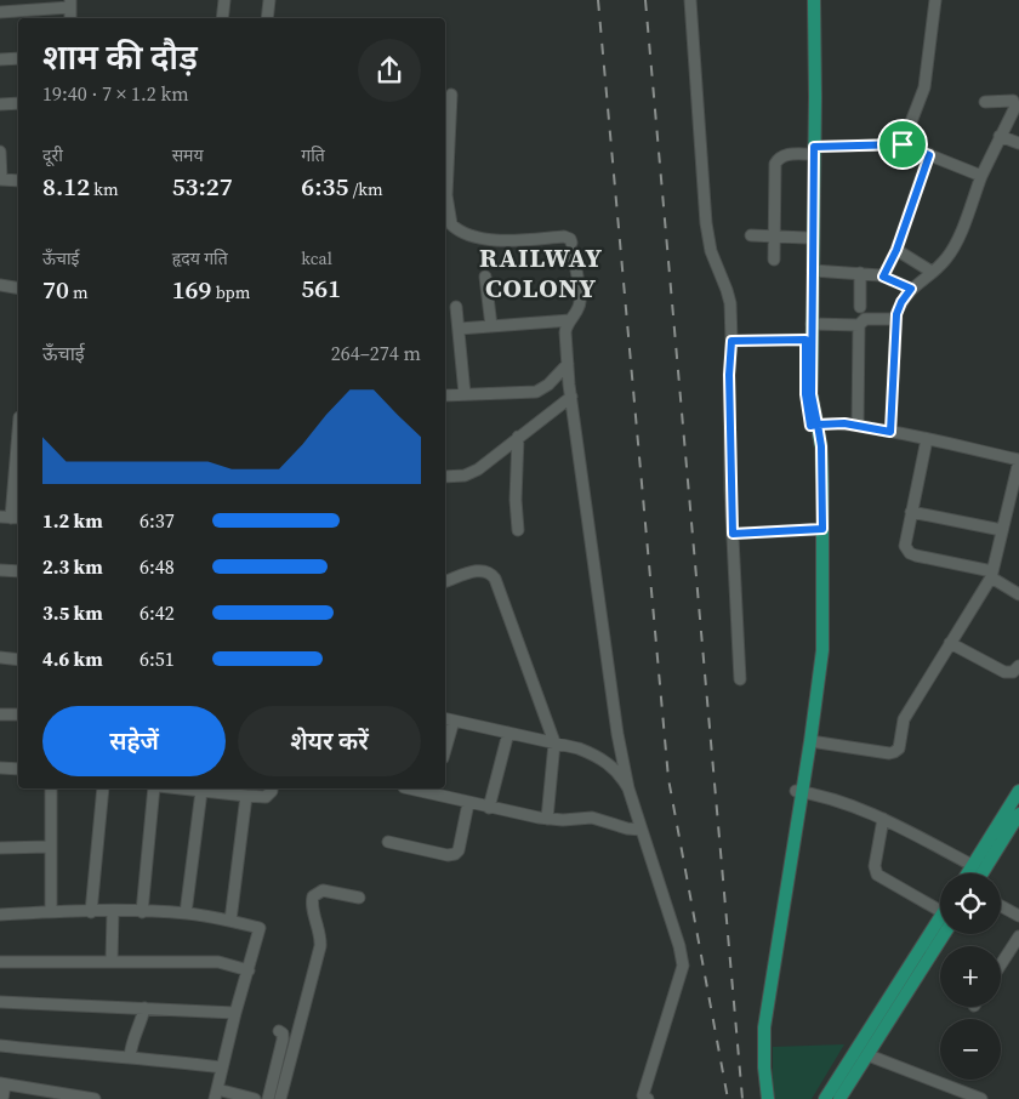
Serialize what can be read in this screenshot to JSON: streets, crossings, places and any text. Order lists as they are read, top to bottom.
{
  "districts": ["RAILWAY COLONY"],
  "page": {
    "heading": ["शाम की दौड़", "19:40 · 7 × 1.2 km"],
    "stats": [
      ["दूरी", "8.12 km"],
      ["समय", "53:27"],
      ["गति", "6:35 /km"],
      ["ऊँचाई", "70 m"],
      ["हृदय गति", "169 bpm"],
      ["kcal", "561"]
    ],
    "chart": ["ऊँचाई", "264–274 m"],
    "list": [
      {
        "name": "1.2 km",
        "note": "6:37"
      },
      {
        "name": "2.3 km",
        "note": "6:48"
      },
      {
        "name": "3.5 km",
        "note": "6:42"
      },
      {
        "name": "4.6 km",
        "note": "6:51"
      }
    ],
    "buttons": ["सहेजें", "शेयर करें"],
    "map_buttons": ["+", "−"]
  }
}
